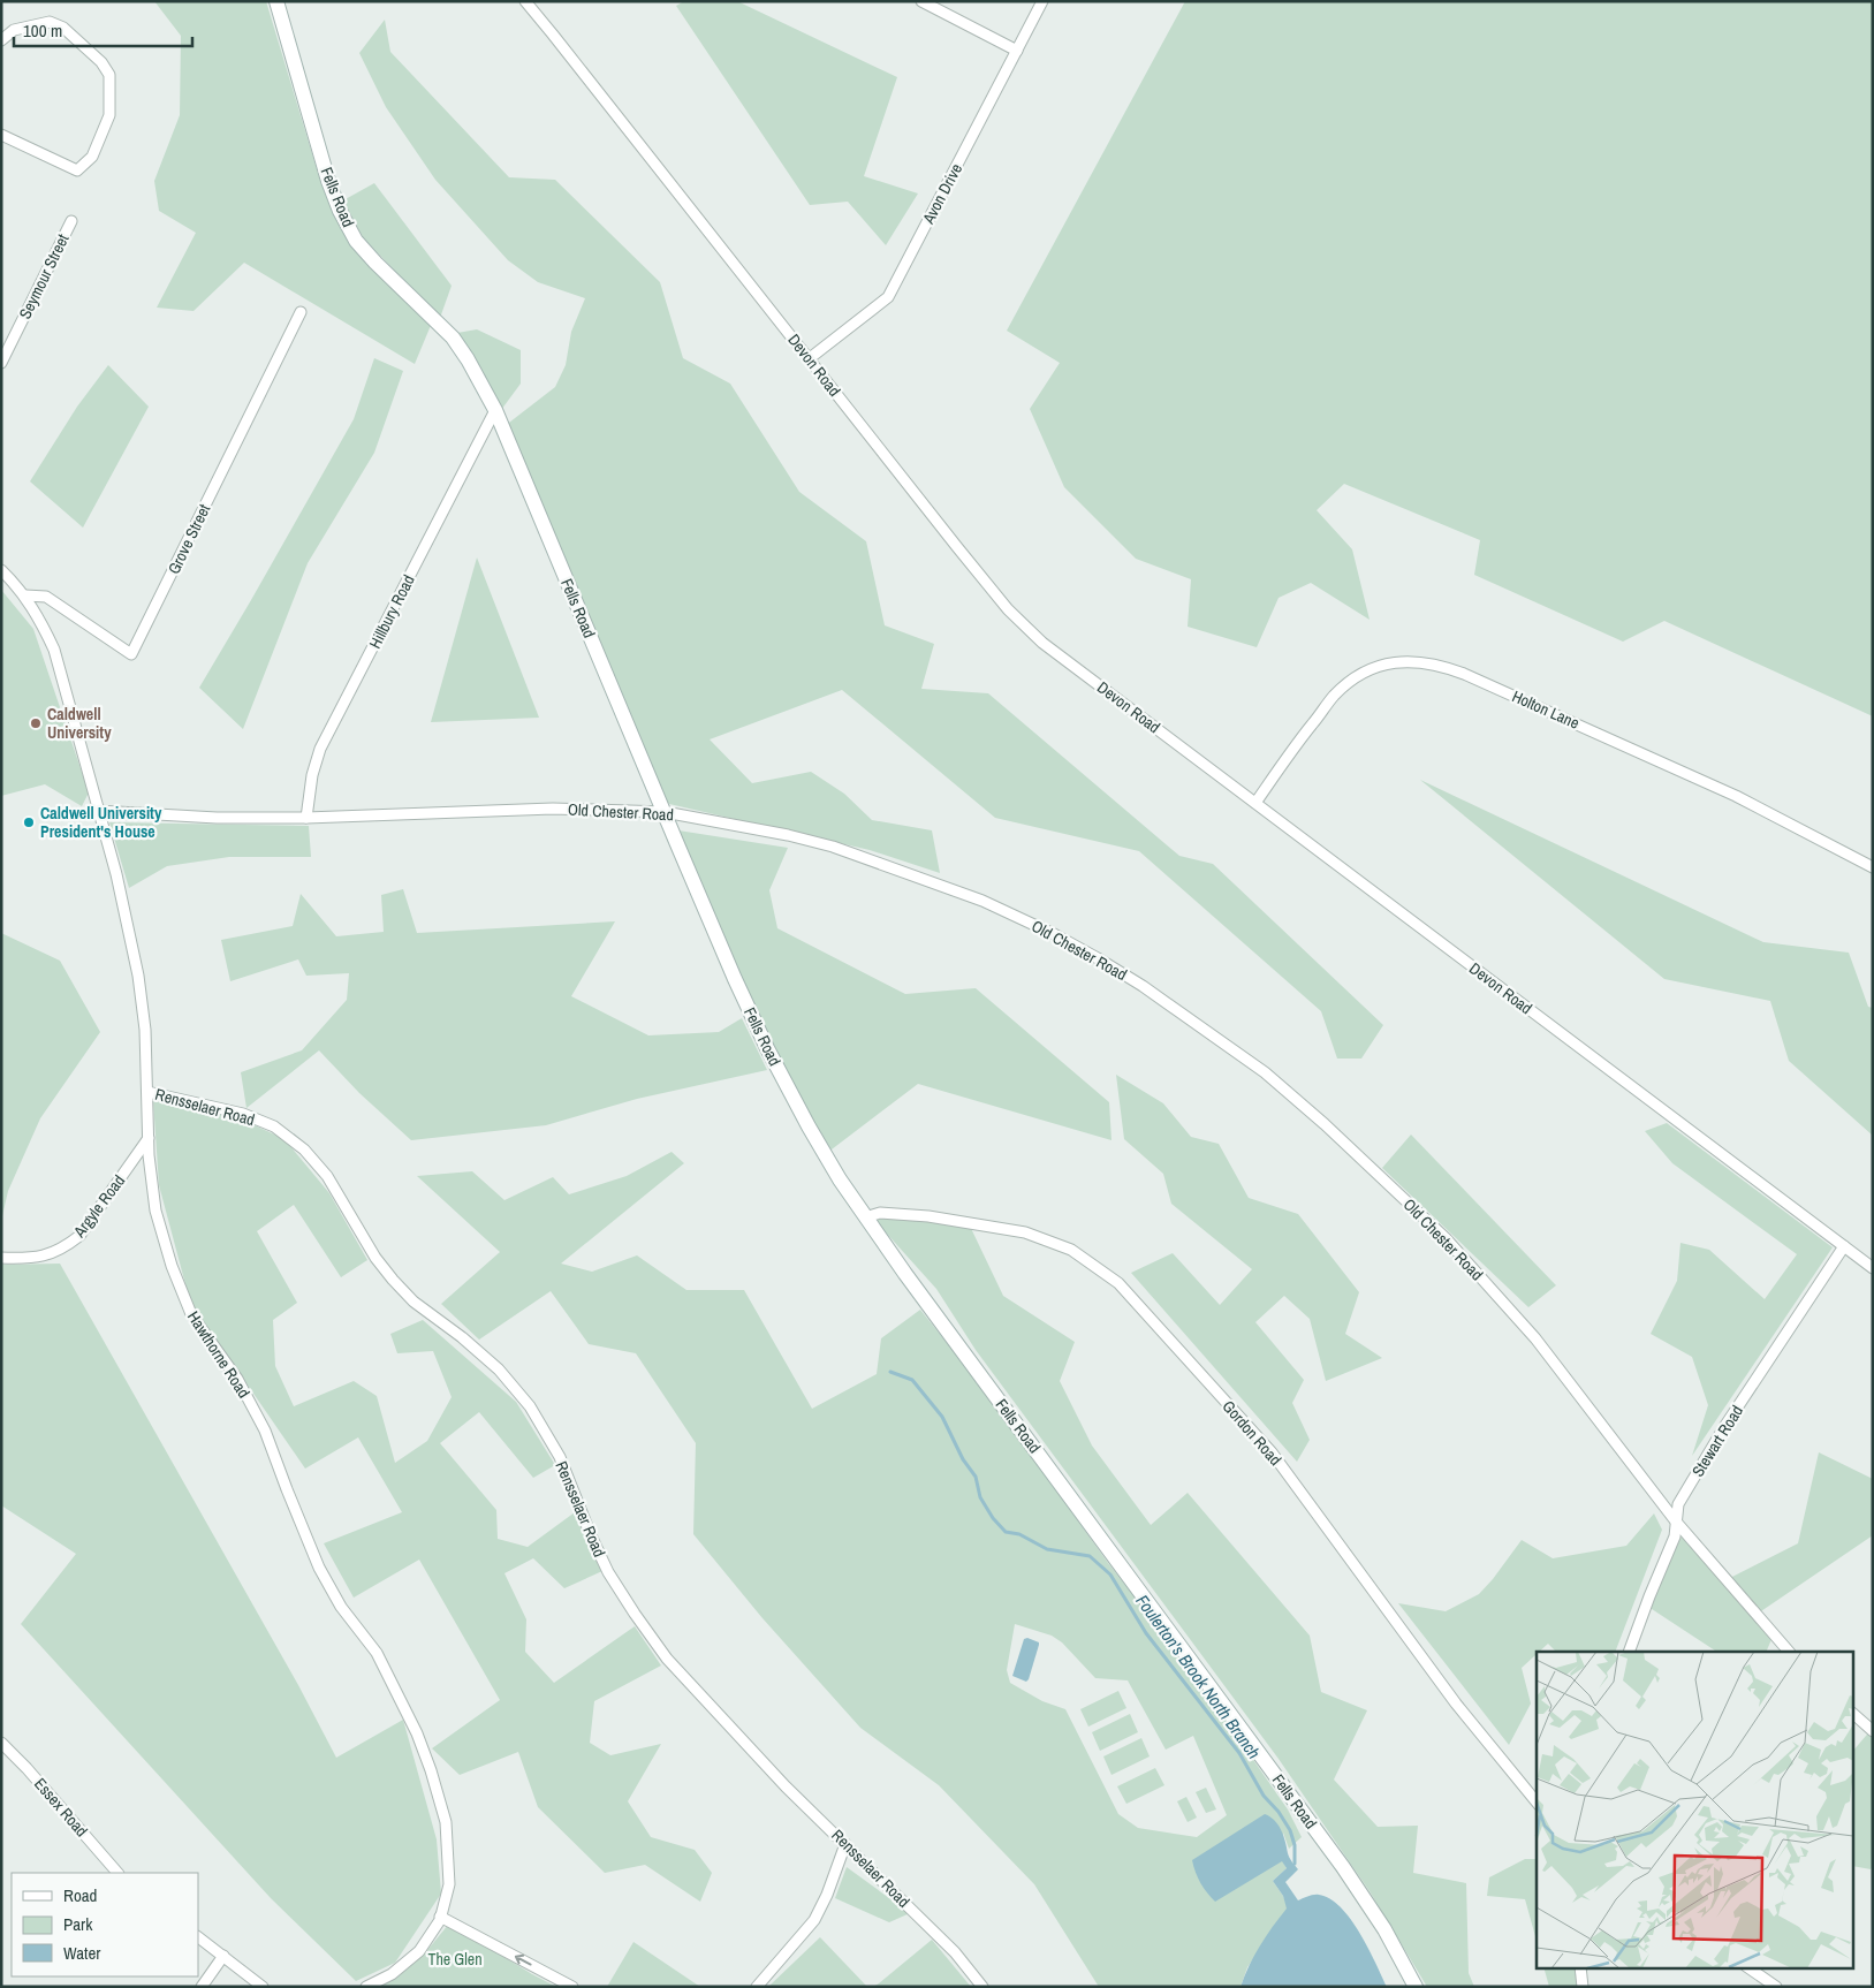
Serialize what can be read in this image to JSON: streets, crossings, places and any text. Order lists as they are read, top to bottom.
{
  "streets": {
    "street": [
      "Avon Drive",
      "Fells Road",
      "Seymour Street",
      "Devon Road",
      "Grove Street",
      "Hillbury Road",
      "Holton Lane",
      "Old Chester Road",
      "Rensselaer Road",
      "Argyle Road",
      "Hawthorne Road",
      "Gordon Road",
      "Stewart Road",
      "Essex Road"
    ]
  },
  "crossings": [
    ["Avon Drive", "Devon Road"],
    ["Fells Road", "Hillbury Road"],
    ["Fells Road", "Old Chester Road"],
    ["Fells Road", "Gordon Road"],
    ["Devon Road", "Holton Lane"],
    ["Devon Road", "Stewart Road"],
    ["Grove Street", "Hawthorne Road"],
    ["Hillbury Road", "Old Chester Road"],
    ["Old Chester Road", "Hawthorne Road"],
    ["Old Chester Road", "Stewart Road"],
    ["Rensselaer Road", "Hawthorne Road"],
    ["Argyle Road", "Hawthorne Road"]
  ],
  "water": ["Foulerton's Brook North Branch"],
  "parks": ["The Glen"],
  "places": ["Caldwell University", "Caldwell University President's House"],
  "legend": ["Road", "Park", "Water"],
  "scale_bar": "100 m"
}
